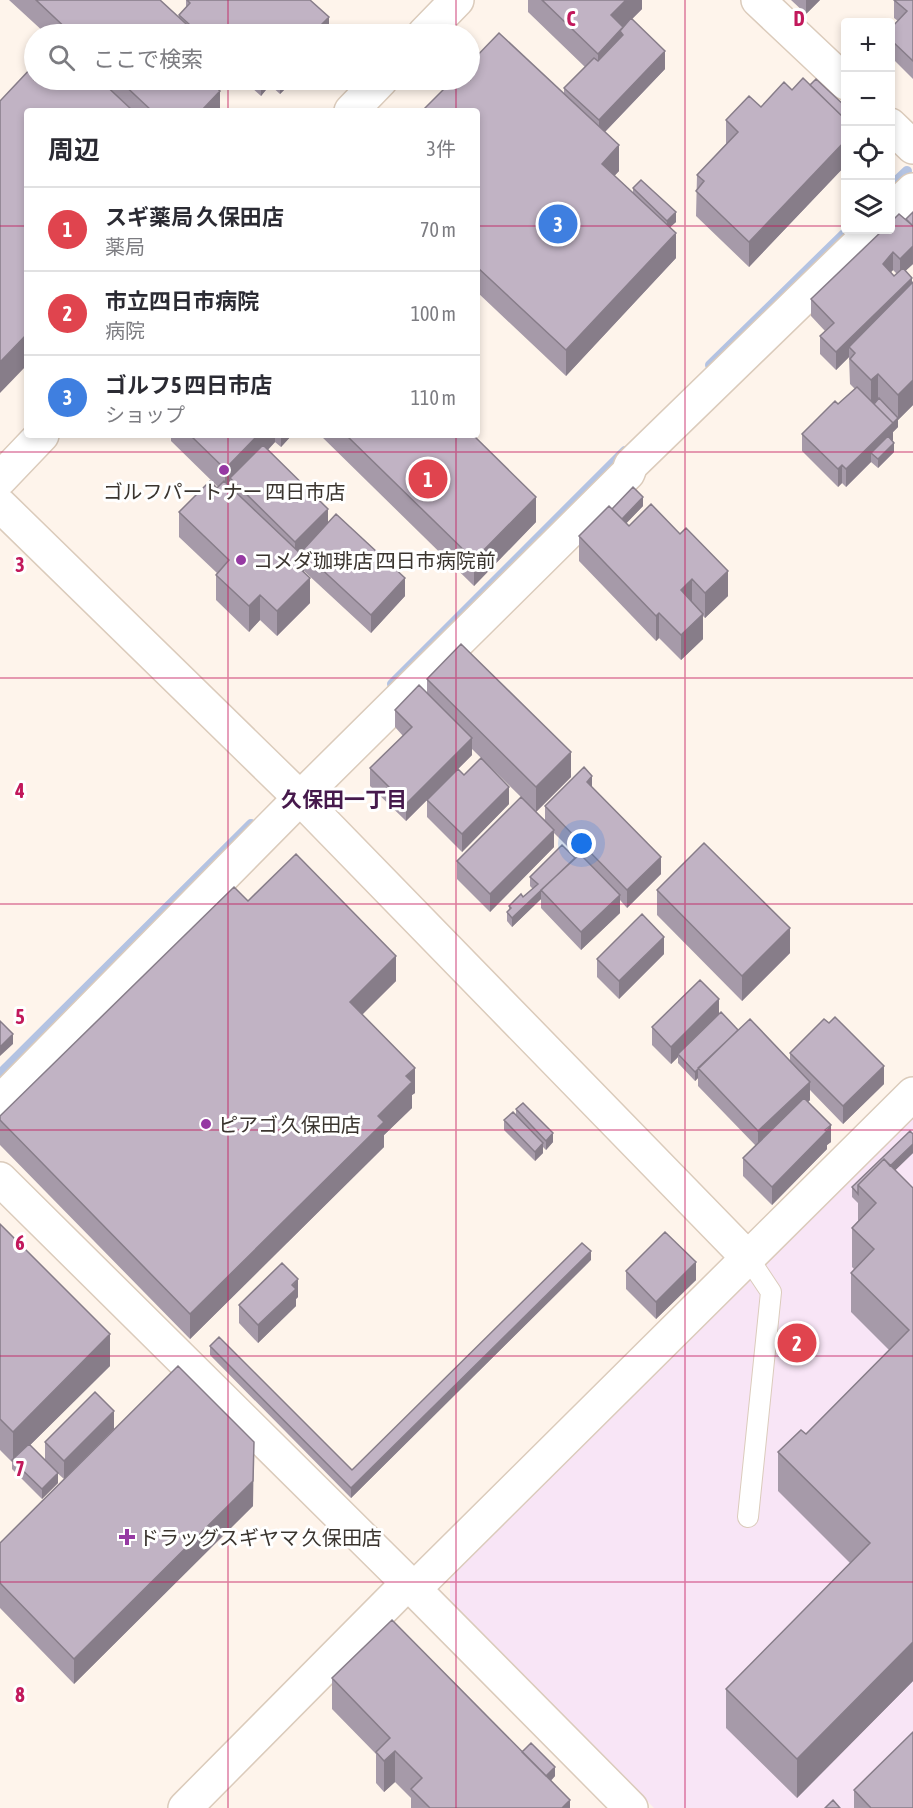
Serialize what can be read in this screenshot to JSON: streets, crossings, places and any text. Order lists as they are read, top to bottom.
{
  "districts": ["久保田一丁目"],
  "places": {
    "other": ["ゴルフパートナー 四日市店", "コメダ珈琲店 四日市病院前", "ピアゴ 久保田店"],
    "health": ["ドラッグスギヤマ 久保田店"]
  },
  "page": {
    "map_buttons": ["+", "−"],
    "search": "ここで検索",
    "heading": ["周辺", "3件"],
    "list": [
      {
        "mark": "1",
        "name": "スギ薬局 久保田店",
        "note": "薬局",
        "value": "70 m"
      },
      {
        "mark": "2",
        "name": "市立四日市病院",
        "note": "病院",
        "value": "100 m"
      },
      {
        "mark": "3",
        "name": "ゴルフ5 四日市店",
        "note": "ショップ",
        "value": "110 m"
      }
    ],
    "pins": ["3", "1", "2"]
  },
  "grid": {
    "columns": ["C", "D"],
    "rows": [
      "3",
      "4",
      "5",
      "6",
      "7",
      "8"
    ]
  }
}
